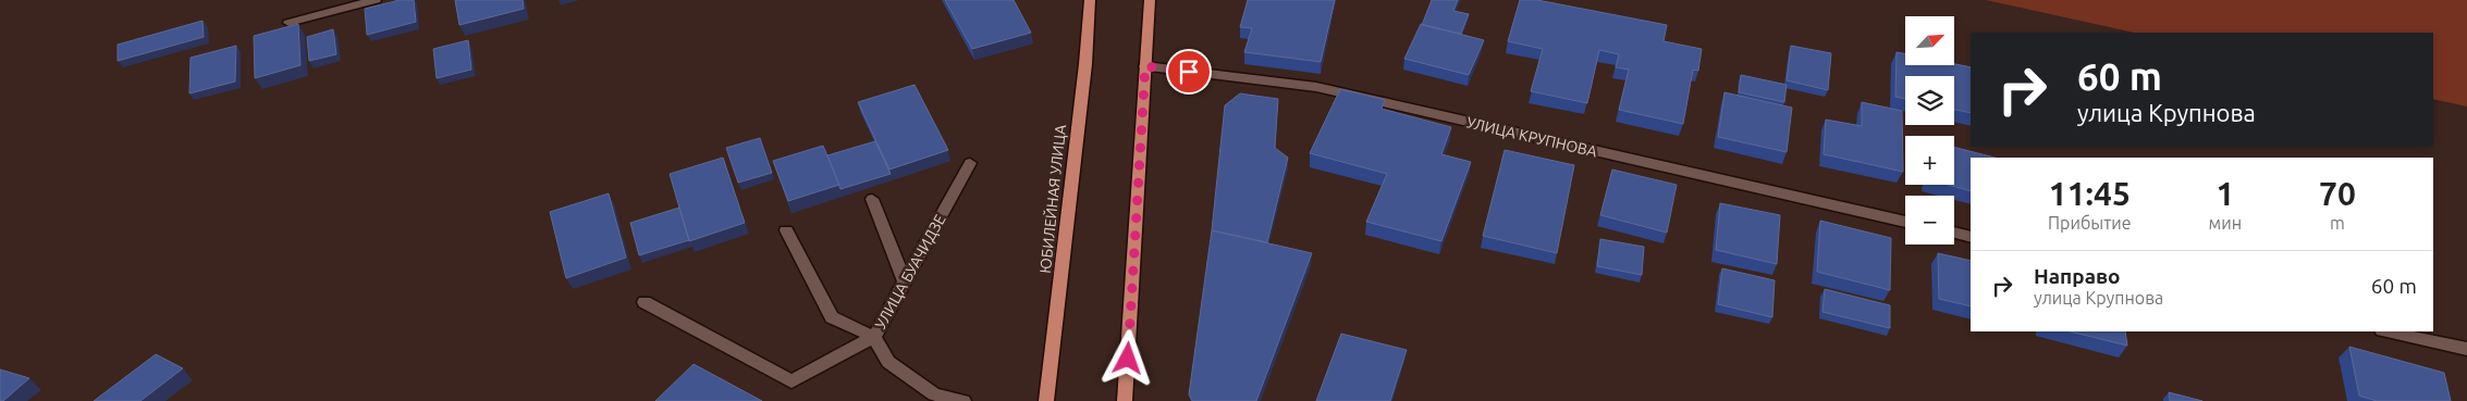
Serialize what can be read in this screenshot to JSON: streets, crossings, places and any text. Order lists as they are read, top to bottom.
{
  "streets": {
    "main road": ["ЮБИЛЕЙНАЯ УЛИЦА"],
    "street": ["УЛИЦА КРУПНОВА", "УЛИЦА БУАЧИДЗЕ"]
  },
  "north": "top right",
  "page": {
    "map_buttons": ["+", "−"],
    "turn": ["60 m", "улица Крупнова"],
    "eta": [
      "11:45",
      "Прибытие",
      "1",
      "мин",
      "70",
      "m"
    ],
    "list": [
      {
        "name": "Направо",
        "note": "улица Крупнова",
        "value": "60 m"
      }
    ]
  }
}
